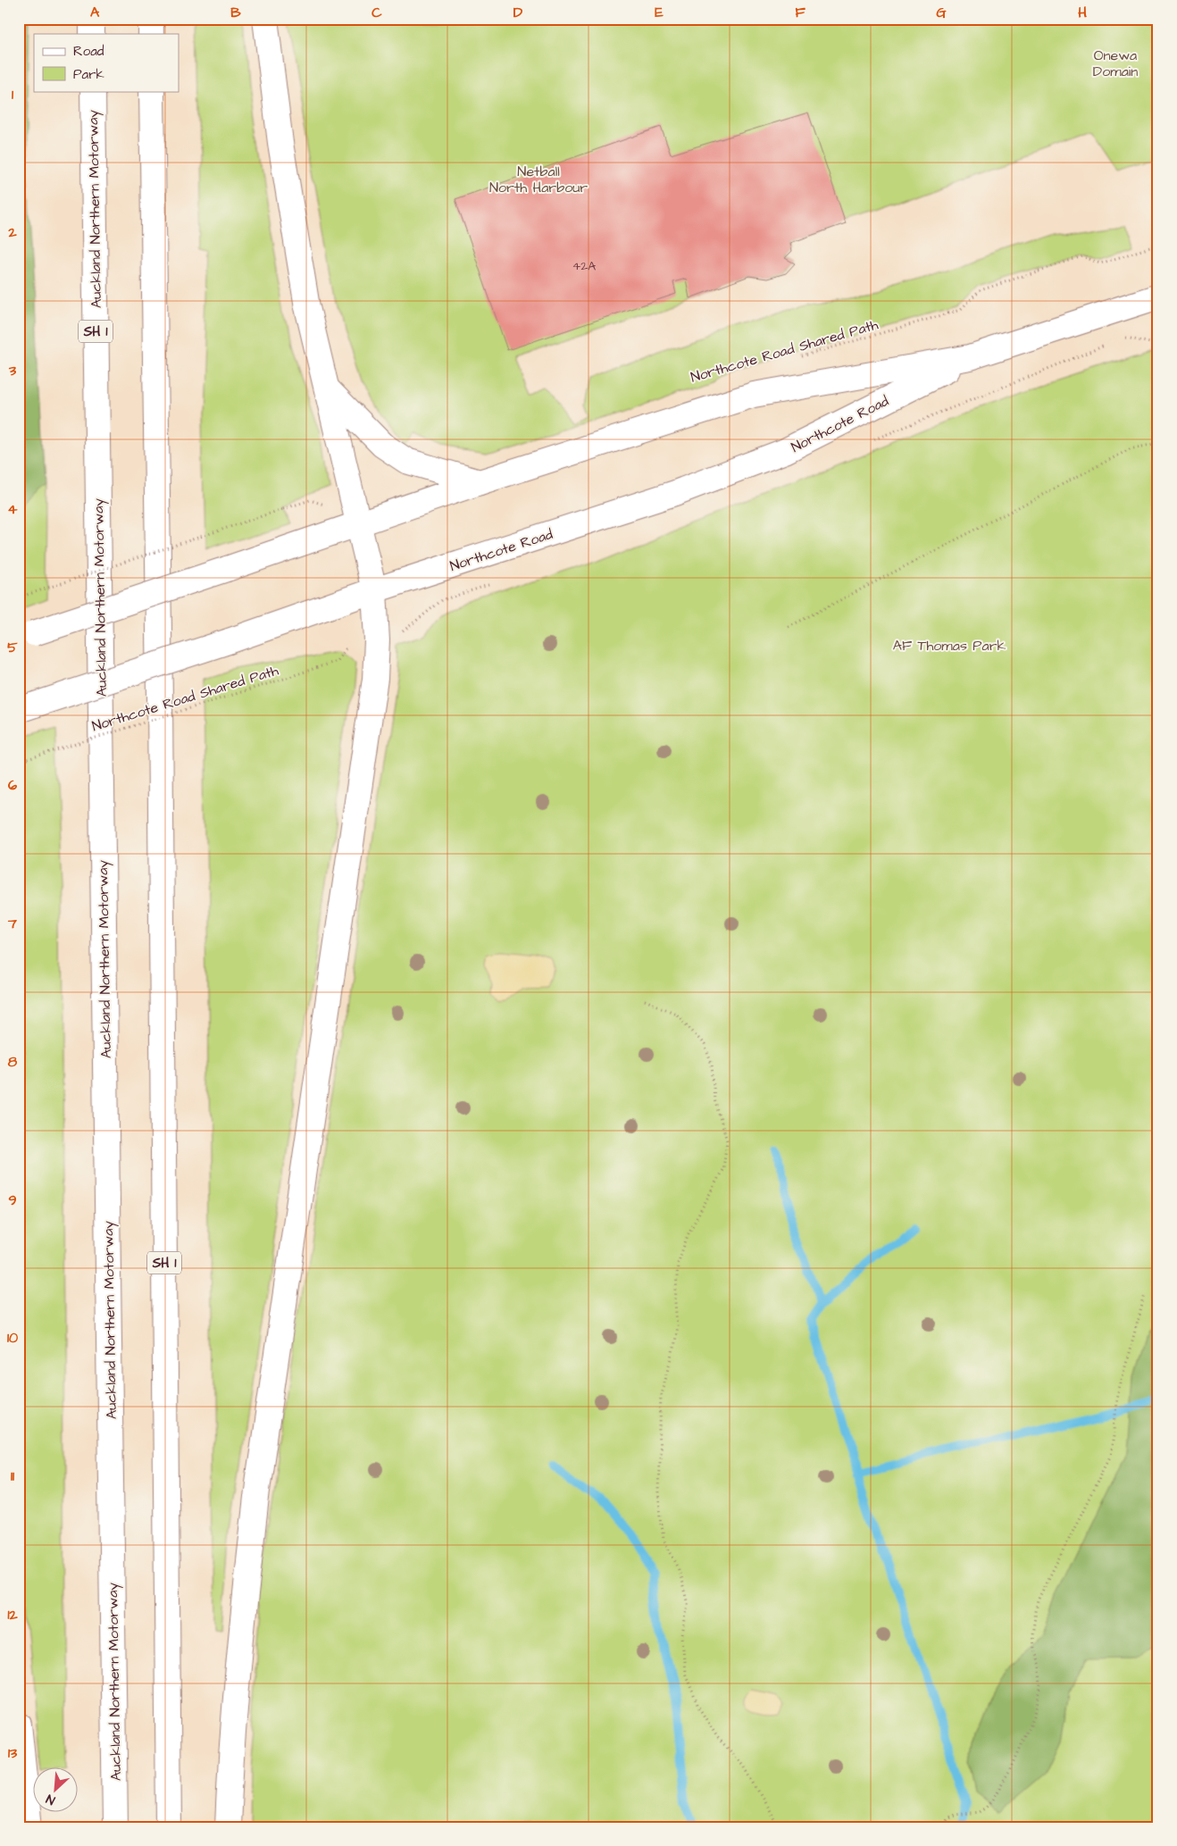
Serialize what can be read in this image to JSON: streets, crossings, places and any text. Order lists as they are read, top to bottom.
{
  "streets": {
    "main road": ["Auckland Northern Motorway", "SH 1", "Northcote Road"],
    "path": ["Northcote Road Shared Path"]
  },
  "parks": ["Onewa Domain", "Netball North Harbour", "AF Thomas Park"],
  "house_numbers": ["42A"],
  "legend": ["Road", "Park"],
  "north": "bottom left",
  "grid": {
    "columns": [
      "A",
      "B",
      "C",
      "D",
      "E",
      "F",
      "G",
      "H"
    ],
    "rows": [
      "1",
      "2",
      "3",
      "4",
      "5",
      "6",
      "7",
      "8",
      "9",
      "10",
      "11",
      "12",
      "13"
    ]
  }
}
